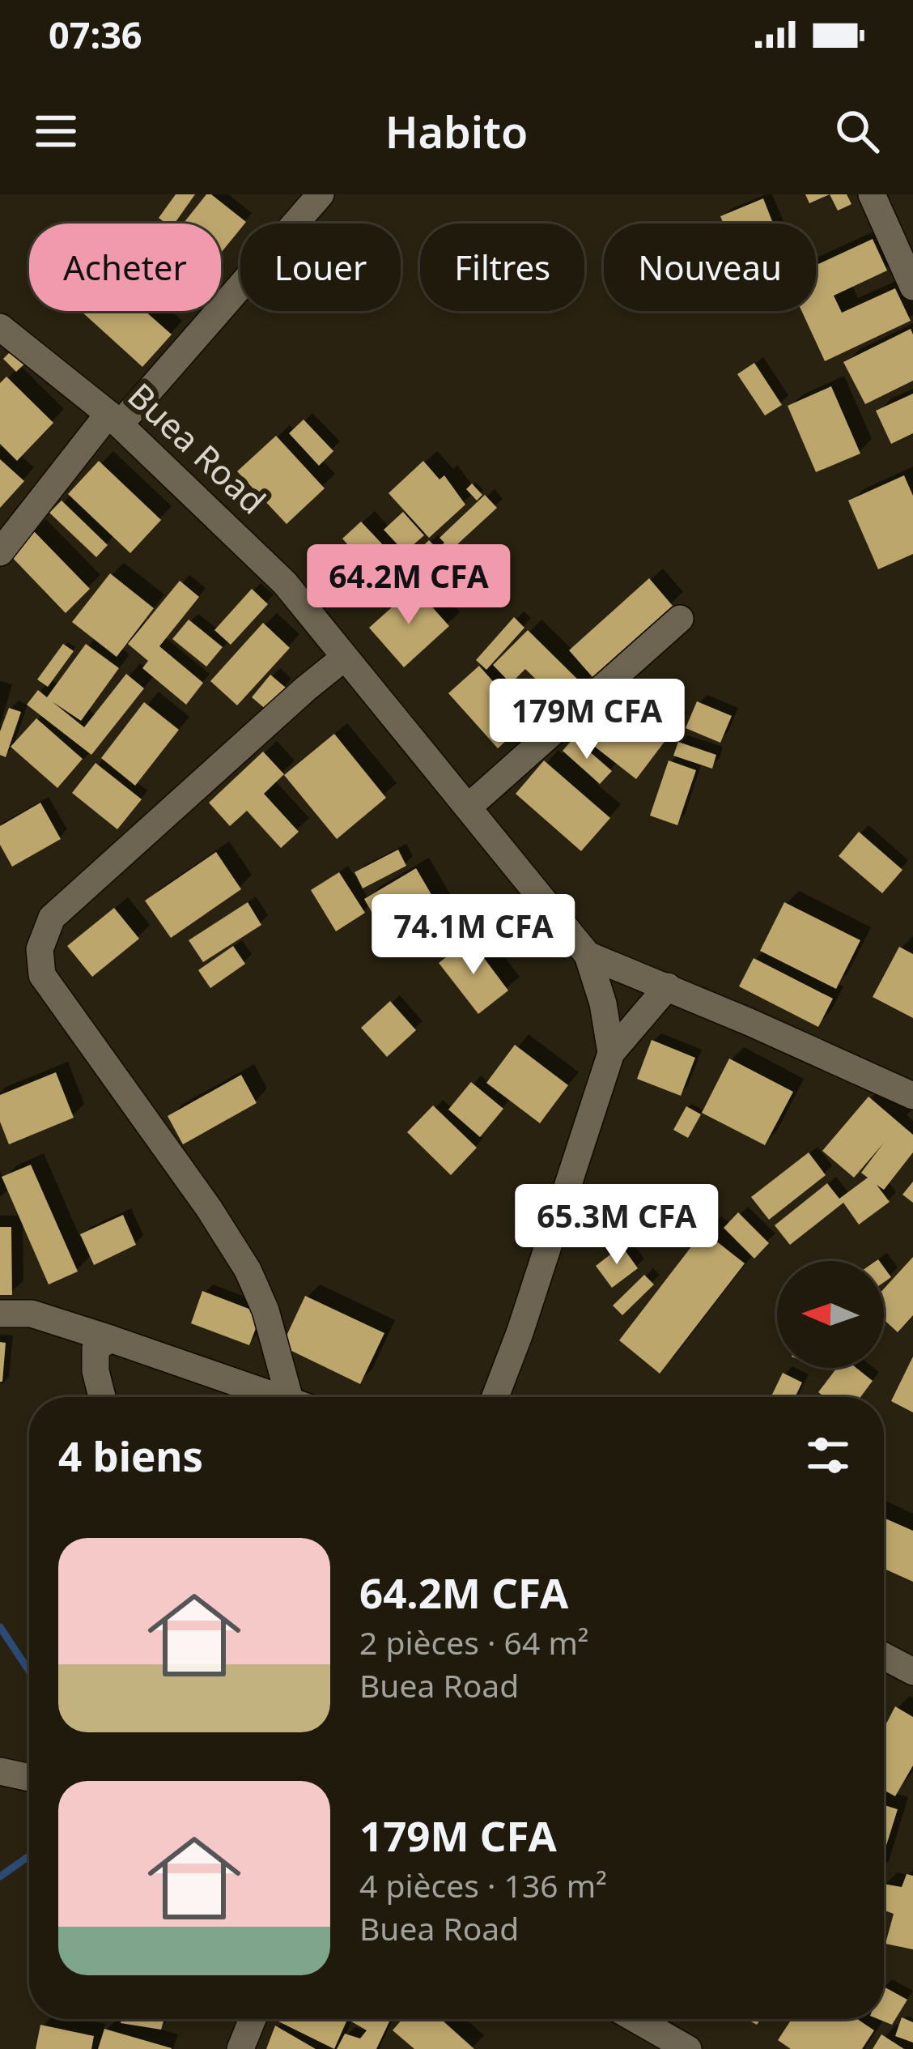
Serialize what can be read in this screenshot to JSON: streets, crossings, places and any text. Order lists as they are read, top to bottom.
{
  "streets": {
    "street": ["Buea Road"]
  },
  "north": "left",
  "page": {
    "status": "07:36",
    "header": "Habito",
    "chip": [
      "Acheter",
      "Louer",
      "Filtres",
      "Nouveau"
    ],
    "price": [
      "64.2M CFA",
      "179M CFA",
      "74.1M CFA",
      "65.3M CFA"
    ],
    "heading": "4 biens",
    "list": [
      {
        "name": "64.2M CFA",
        "note": "2 pièces · 64 m² · Buea Road"
      },
      {
        "name": "179M CFA",
        "note": "4 pièces · 136 m² · Buea Road"
      }
    ]
  }
}
